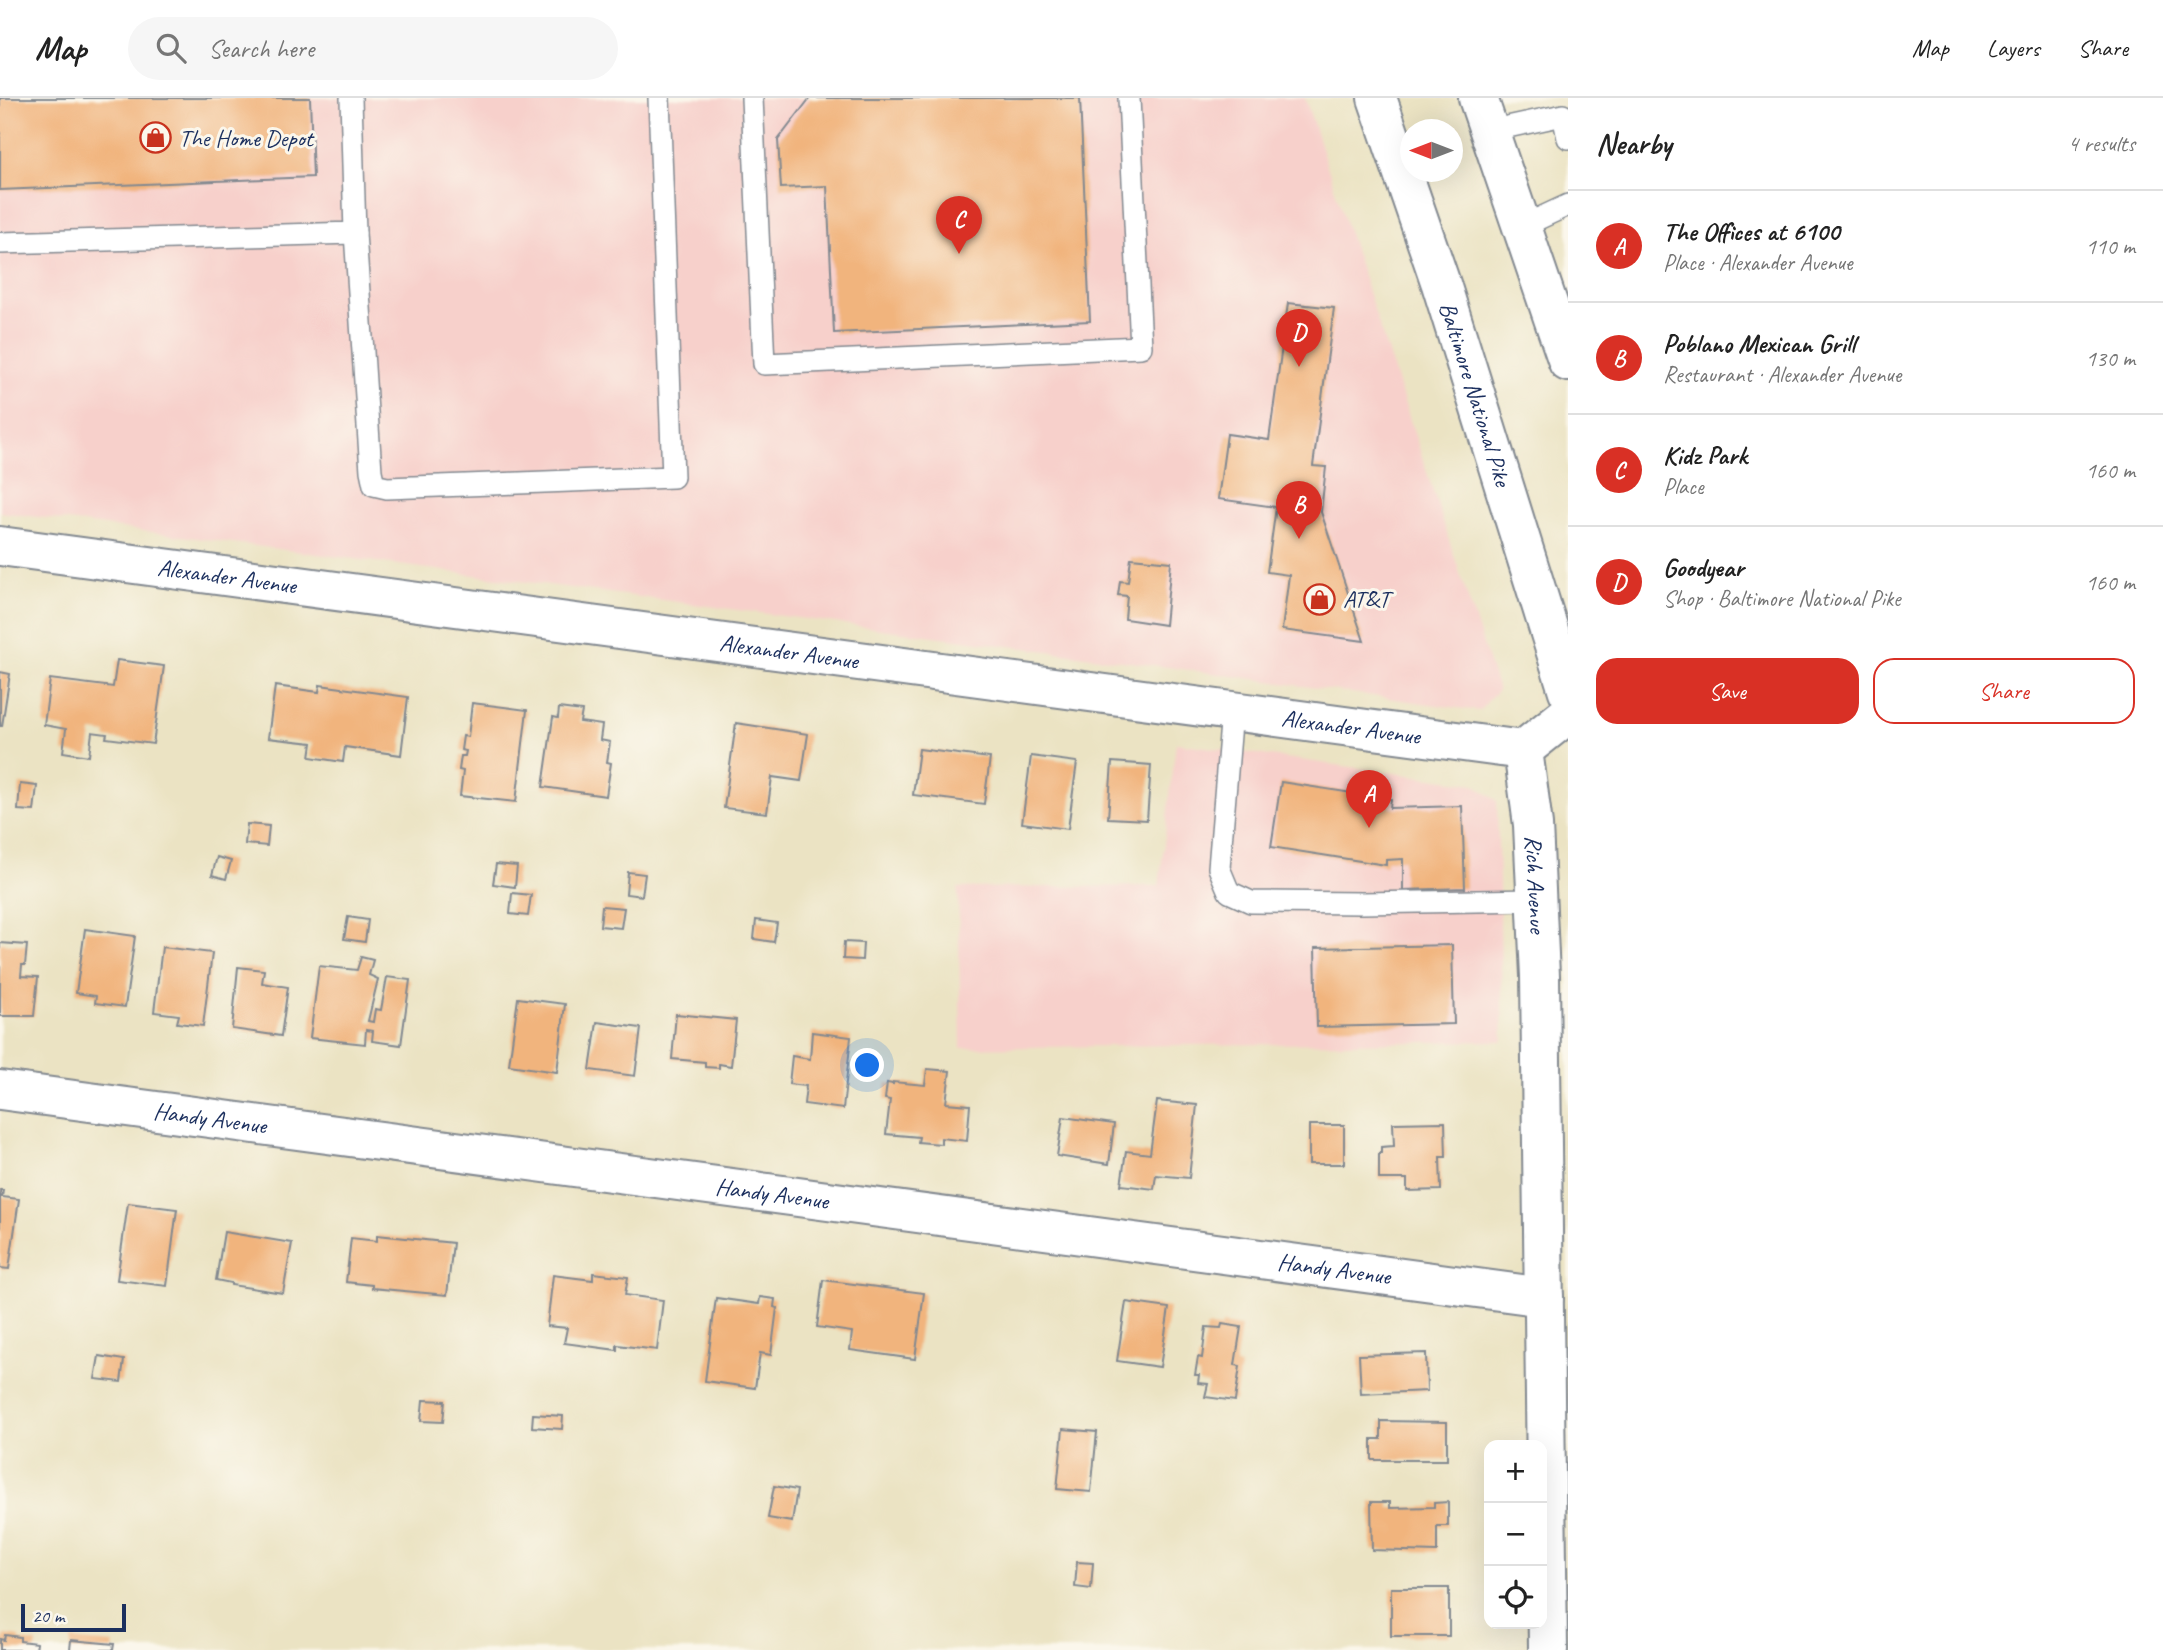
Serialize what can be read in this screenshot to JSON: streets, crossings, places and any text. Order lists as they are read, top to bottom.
{
  "streets": {
    "street": [
      "Baltimore National Pike",
      "Alexander Avenue",
      "Rich Avenue",
      "Handy Avenue"
    ]
  },
  "crossings": [
    ["Alexander Avenue", "Rich Avenue"],
    ["Rich Avenue", "Handy Avenue"]
  ],
  "places": {
    "shop": ["The Home Depot", "AT&T"]
  },
  "scale_bar": "20 m",
  "north": "left",
  "page": {
    "header": "Map",
    "search": "Search here",
    "nav": ["Map", "Layers", "Share"],
    "heading": ["Nearby", "4 results"],
    "list": [
      {
        "mark": "A",
        "name": "The Offices at 6100",
        "note": "Place · Alexander Avenue",
        "value": "110 m"
      },
      {
        "mark": "B",
        "name": "Poblano Mexican Grill",
        "note": "Restaurant · Alexander Avenue",
        "value": "130 m"
      },
      {
        "mark": "C",
        "name": "Kidz Park",
        "note": "Place",
        "value": "160 m"
      },
      {
        "mark": "D",
        "name": "Goodyear",
        "note": "Shop · Baltimore National Pike",
        "value": "160 m"
      }
    ],
    "pins": [
      "C",
      "D",
      "B",
      "A"
    ],
    "buttons": ["Save", "Share"],
    "map_buttons": ["+", "−"],
    "scale": "20 m"
  }
}
